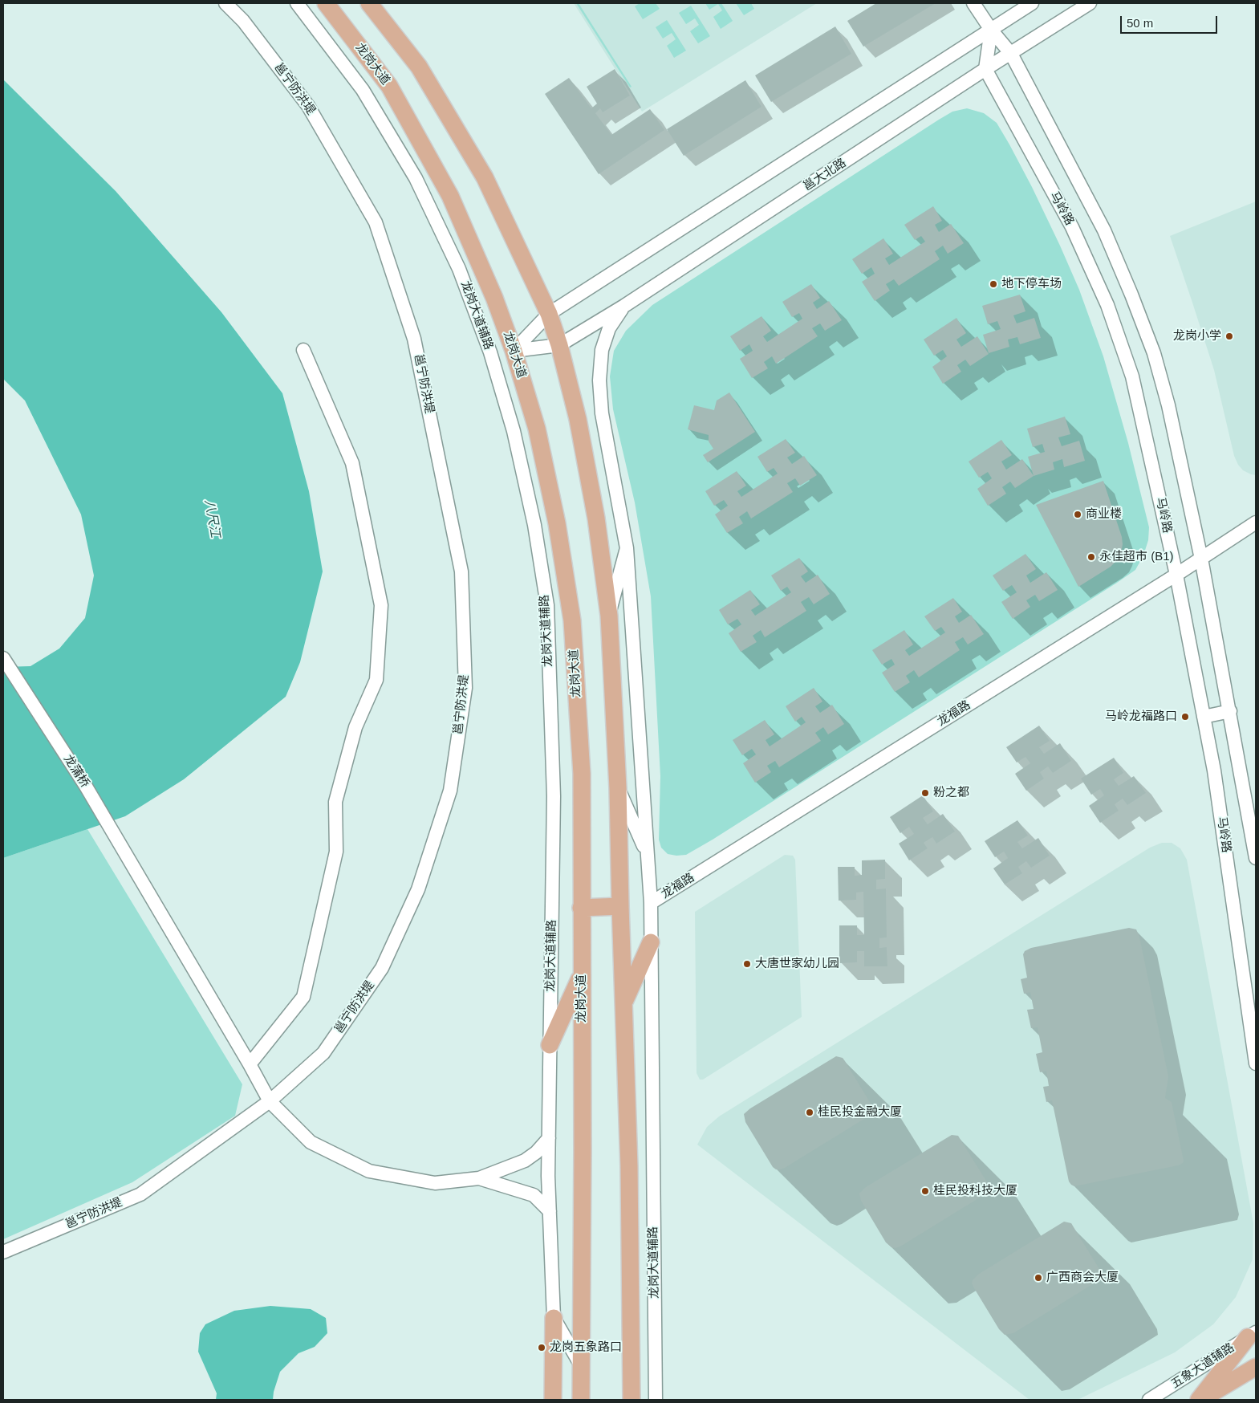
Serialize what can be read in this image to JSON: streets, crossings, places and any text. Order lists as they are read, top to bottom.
{
  "streets": {
    "main road": ["龙岗大道"],
    "street": [
      "邕宁防洪堤",
      "邕大北路",
      "马岭路",
      "龙岗大道辅路",
      "龙福路",
      "龙蒲桥",
      "五象大道辅路"
    ]
  },
  "crossings": [
    ["邕宁防洪堤", "龙蒲桥"],
    ["邕大北路", "马岭路"],
    ["邕大北路", "龙岗大道辅路"],
    ["马岭路", "龙福路"],
    ["龙岗大道辅路", "龙福路"]
  ],
  "water": ["八尺江"],
  "places": [
    "地下停车场",
    "龙岗小学",
    "商业楼",
    "永佳超市 (B1)",
    "马岭龙福路口",
    "粉之都",
    "大唐世家幼儿园",
    "桂民投金融大厦",
    "桂民投科技大厦",
    "广西商会大厦",
    "龙岗五象路口"
  ],
  "scale_bar": "50 m"
}
